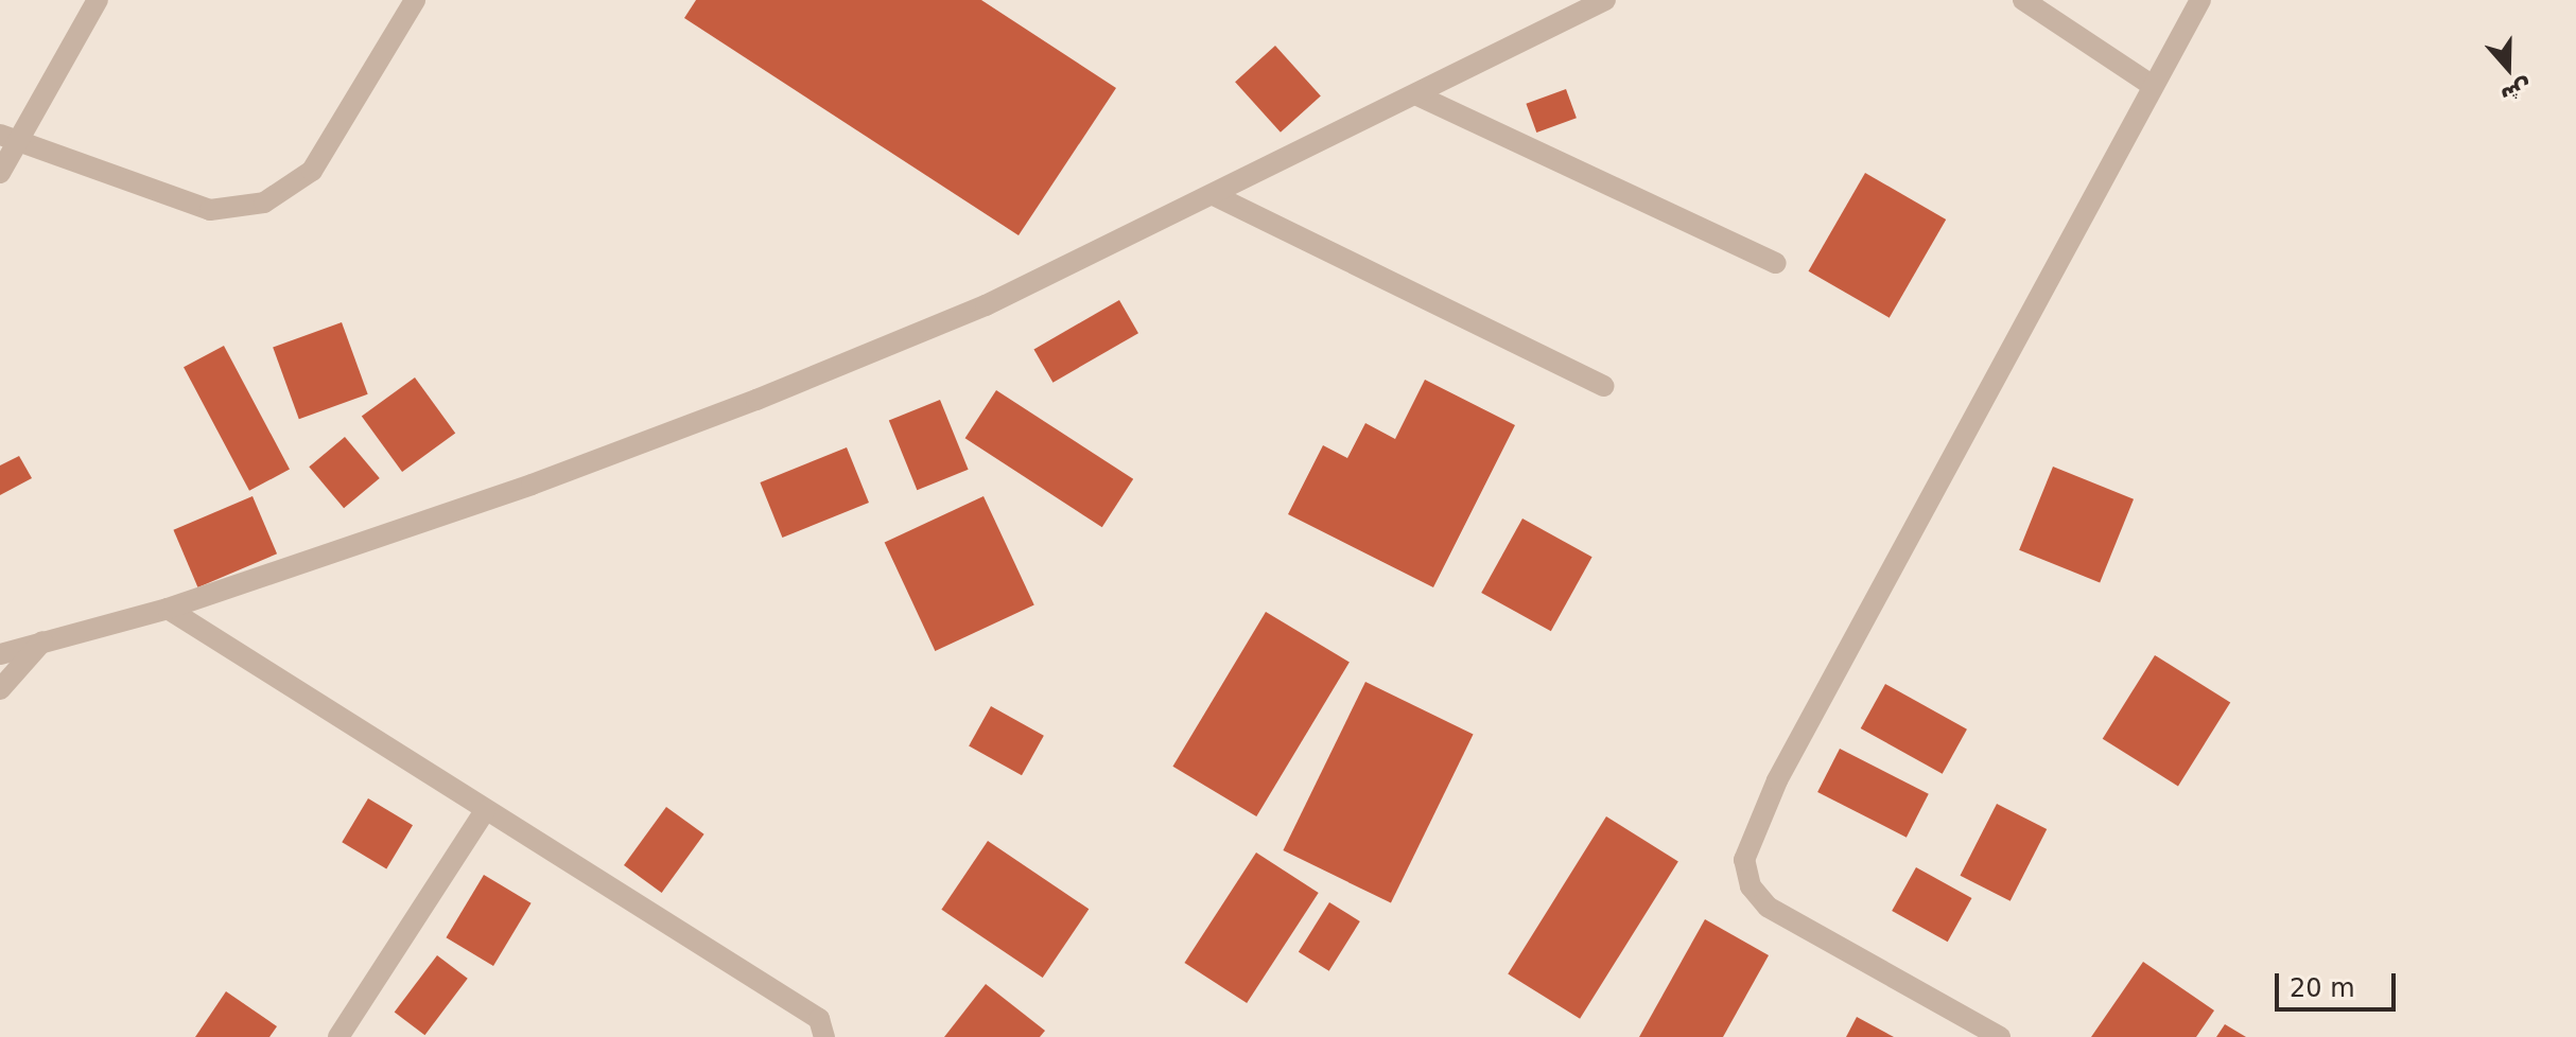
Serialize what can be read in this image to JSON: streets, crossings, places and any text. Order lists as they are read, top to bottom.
{
  "scale_bar": "20 m",
  "north": "bottom"
}
